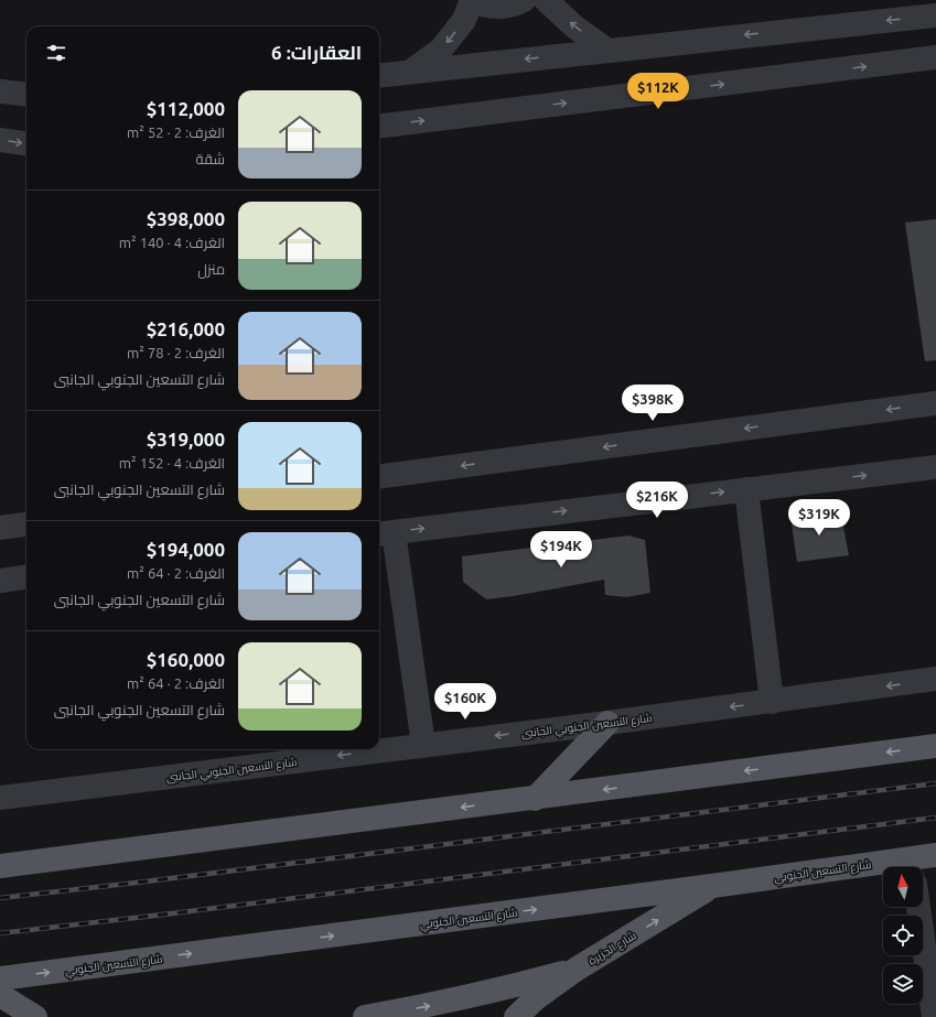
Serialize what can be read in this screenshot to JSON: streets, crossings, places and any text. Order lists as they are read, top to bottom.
{
  "streets": {
    "main road": ["شارع التسعين الجنوبي", "شارع الجزيرة"],
    "street": ["شارع التسعين الجنوبي الجانبى"]
  },
  "crossings": [
    ["شارع التسعين الجنوبي", "شارع الجزيرة"]
  ],
  "north": "top",
  "page": {
    "heading": "العقارات: 6",
    "price": [
      "$112K",
      "$398K",
      "$216K",
      "$319K",
      "$194K",
      "$160K"
    ],
    "list": [
      {
        "name": "$112,000",
        "note": "الغرف: 2 · 52 m² · شقة"
      },
      {
        "name": "$398,000",
        "note": "الغرف: 4 · 140 m² · منزل"
      },
      {
        "name": "$216,000",
        "note": "الغرف: 2 · 78 m² · شارع التسعين الجنوبي الجانبى"
      },
      {
        "name": "$319,000",
        "note": "الغرف: 4 · 152 m² · شارع التسعين الجنوبي الجانبى"
      },
      {
        "name": "$194,000",
        "note": "الغرف: 2 · 64 m² · شارع التسعين الجنوبي الجانبى"
      },
      {
        "name": "$160,000",
        "note": "الغرف: 2 · 64 m² · شارع التسعين الجنوبي الجانبى"
      }
    ]
  }
}
